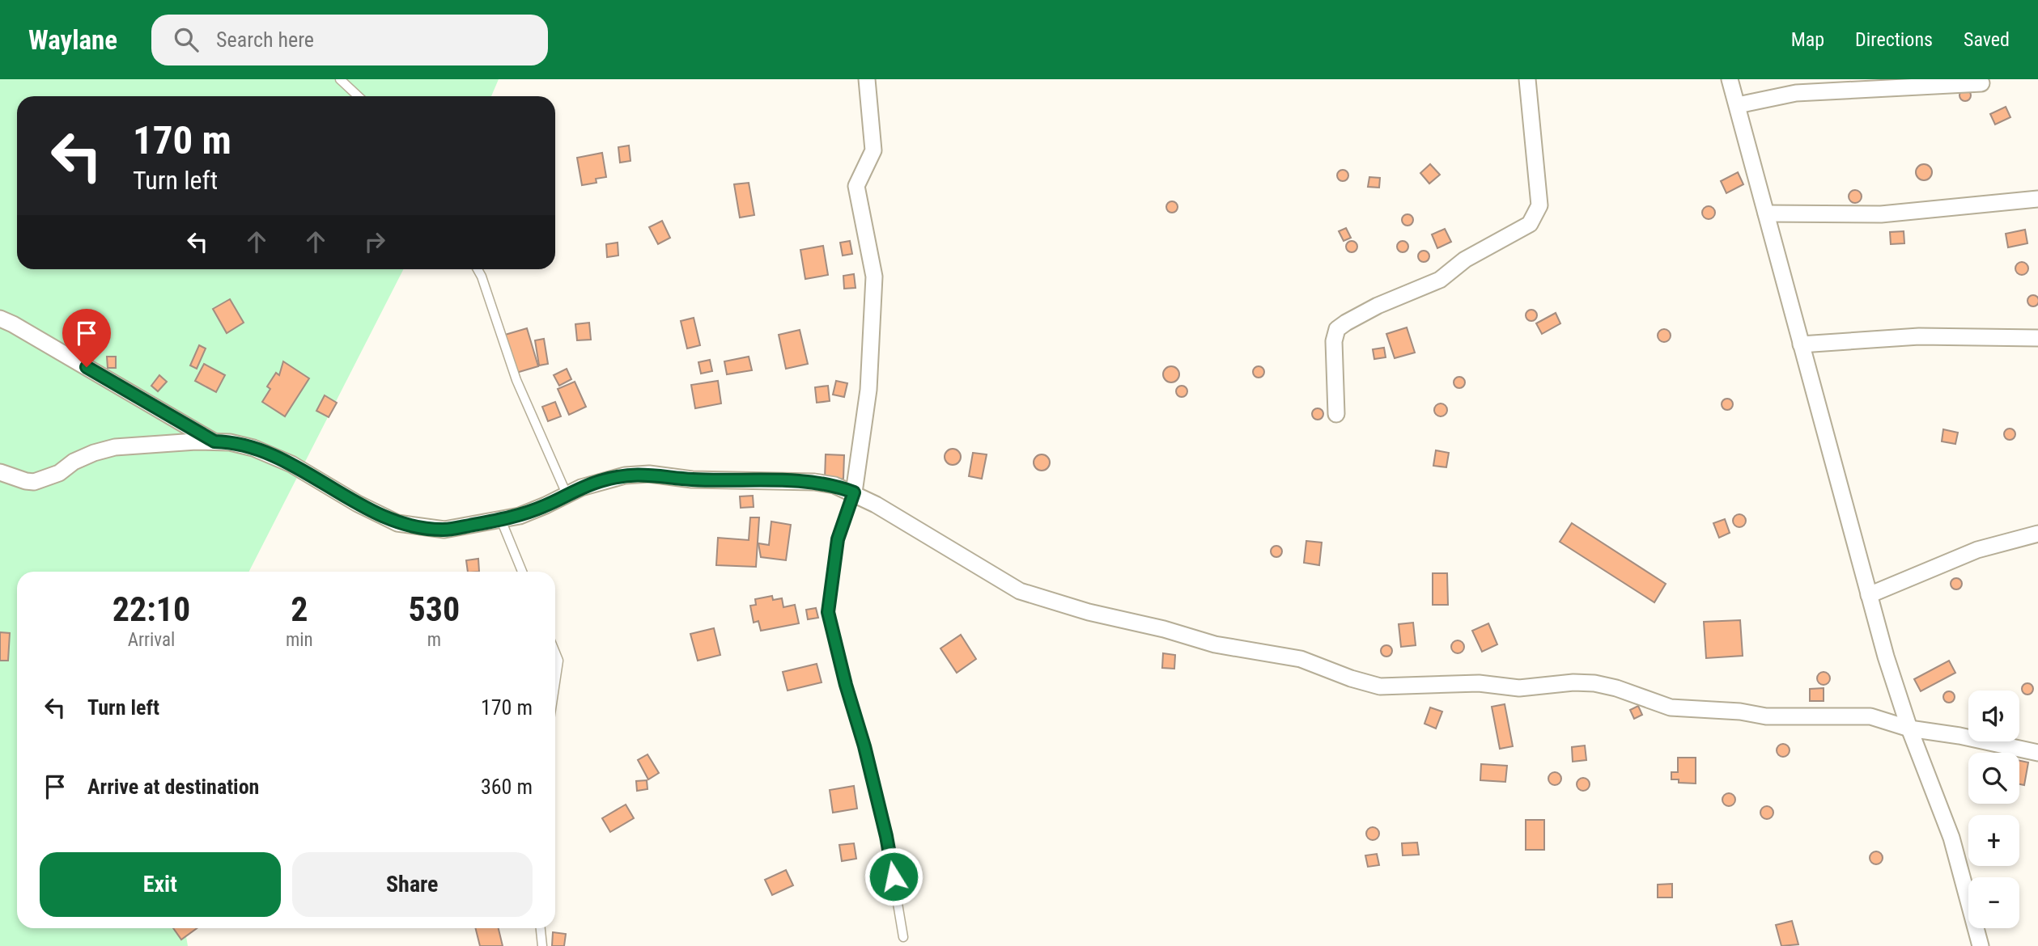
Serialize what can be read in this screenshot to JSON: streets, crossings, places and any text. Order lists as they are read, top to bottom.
{
  "page": {
    "header": "Waylane",
    "search": "Search here",
    "nav": ["Map", "Directions", "Saved"],
    "turn": ["170 m", "Turn left"],
    "eta": [
      "22:10",
      "Arrival",
      "2",
      "min",
      "530",
      "m"
    ],
    "list": [
      {
        "name": "Turn left",
        "value": "170 m"
      },
      {
        "name": "Arrive at destination",
        "value": "360 m"
      }
    ],
    "map_buttons": ["+", "−"],
    "buttons": ["Exit", "Share"]
  }
}
